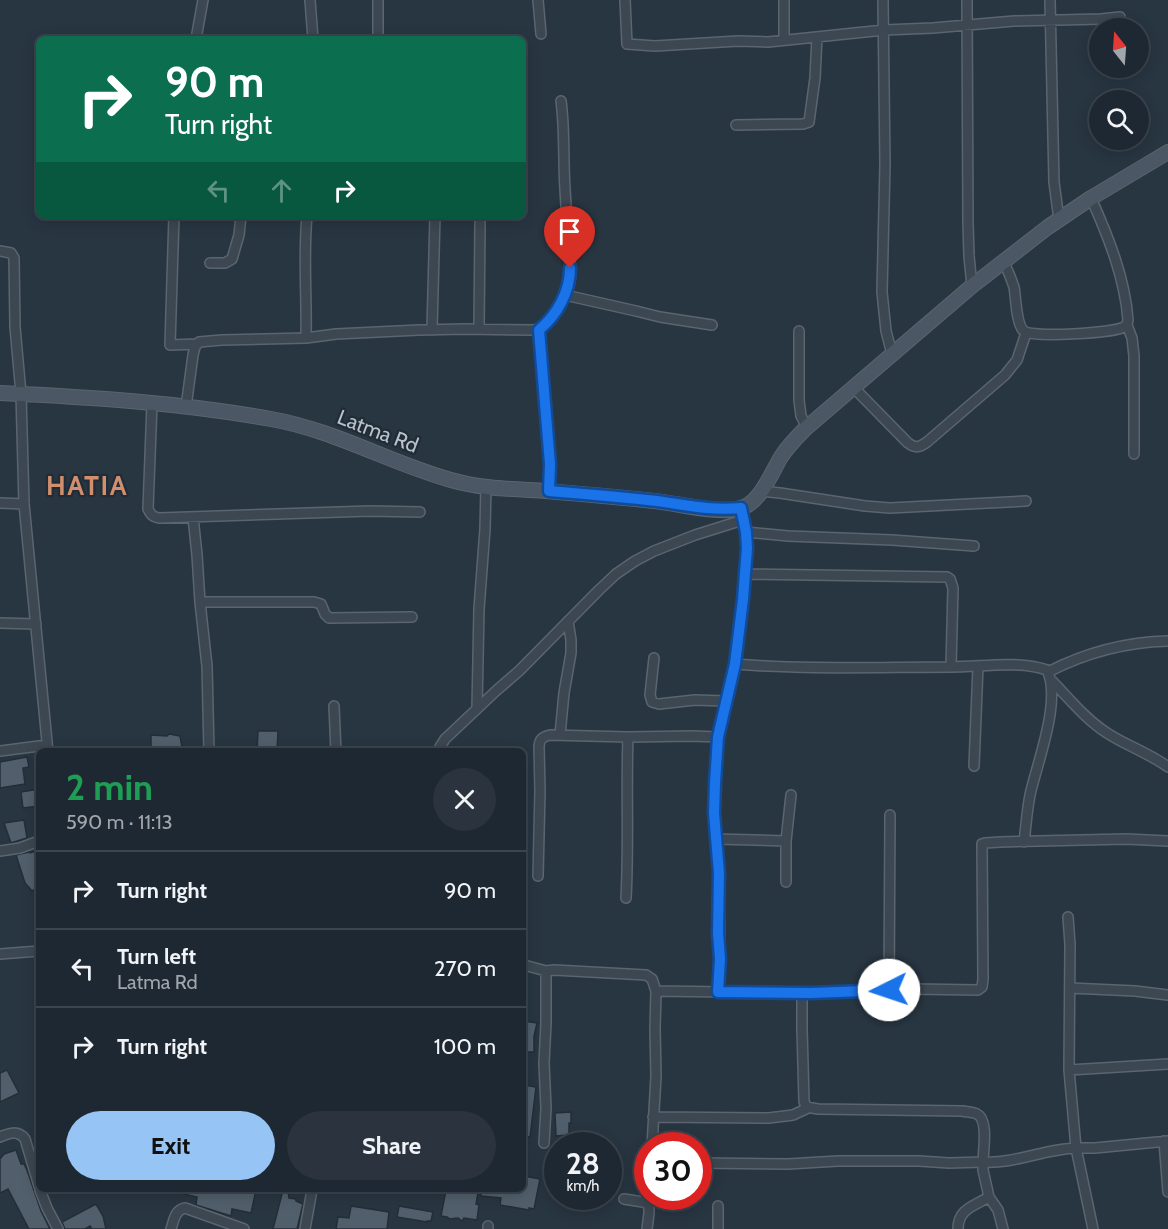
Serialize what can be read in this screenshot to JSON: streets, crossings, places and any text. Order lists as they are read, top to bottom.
{
  "streets": {
    "street": ["Latma Rd"]
  },
  "districts": ["HATIA"],
  "north": "top",
  "page": {
    "turn": ["90 m", "Turn right"],
    "heading": ["2 min", "590 m · 11:13"],
    "list": [
      {
        "name": "Turn right",
        "value": "90 m"
      },
      {
        "name": "Turn left",
        "note": "Latma Rd",
        "value": "270 m"
      },
      {
        "name": "Turn right",
        "value": "100 m"
      }
    ],
    "buttons": ["Exit", "Share"],
    "speed": "28 km/h",
    "limit": "30"
  }
}
